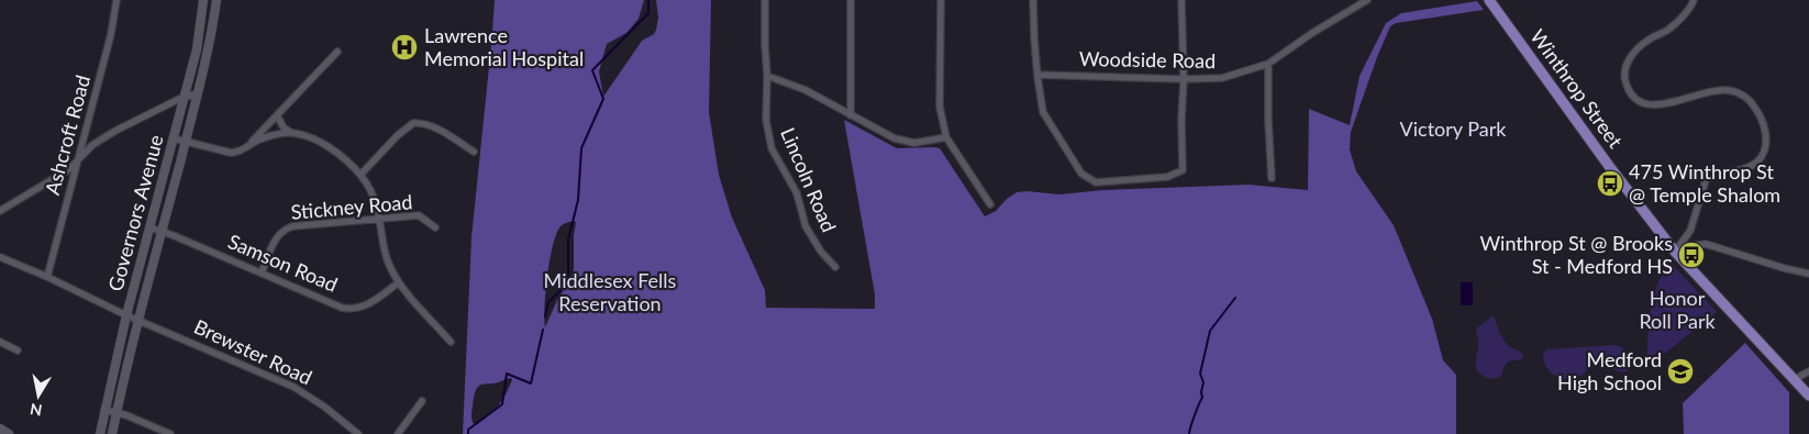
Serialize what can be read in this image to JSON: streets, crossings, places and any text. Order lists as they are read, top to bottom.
{
  "streets": {
    "main road": ["Winthrop Street"],
    "street": [
      "Woodside Road",
      "Ashcroft Road",
      "Lincoln Road",
      "Stickney Road",
      "Governors Avenue",
      "Samson Road",
      "Brewster Road"
    ]
  },
  "crossings": [
    ["Ashcroft Road", "Brewster Road"],
    ["Stickney Road", "Samson Road"],
    ["Governors Avenue", "Samson Road"],
    ["Governors Avenue", "Brewster Road"]
  ],
  "parks": ["Victory Park", "Middlesex Fells Reservation", "Honor Roll Park"],
  "places": {
    "hospital": ["Lawrence Memorial Hospital"],
    "bus stop": ["475 Winthrop St @ Temple Shalom", "Winthrop St @ Brooks St - Medford HS"],
    "school or university": ["Medford High School"]
  },
  "north": "bottom"
}
